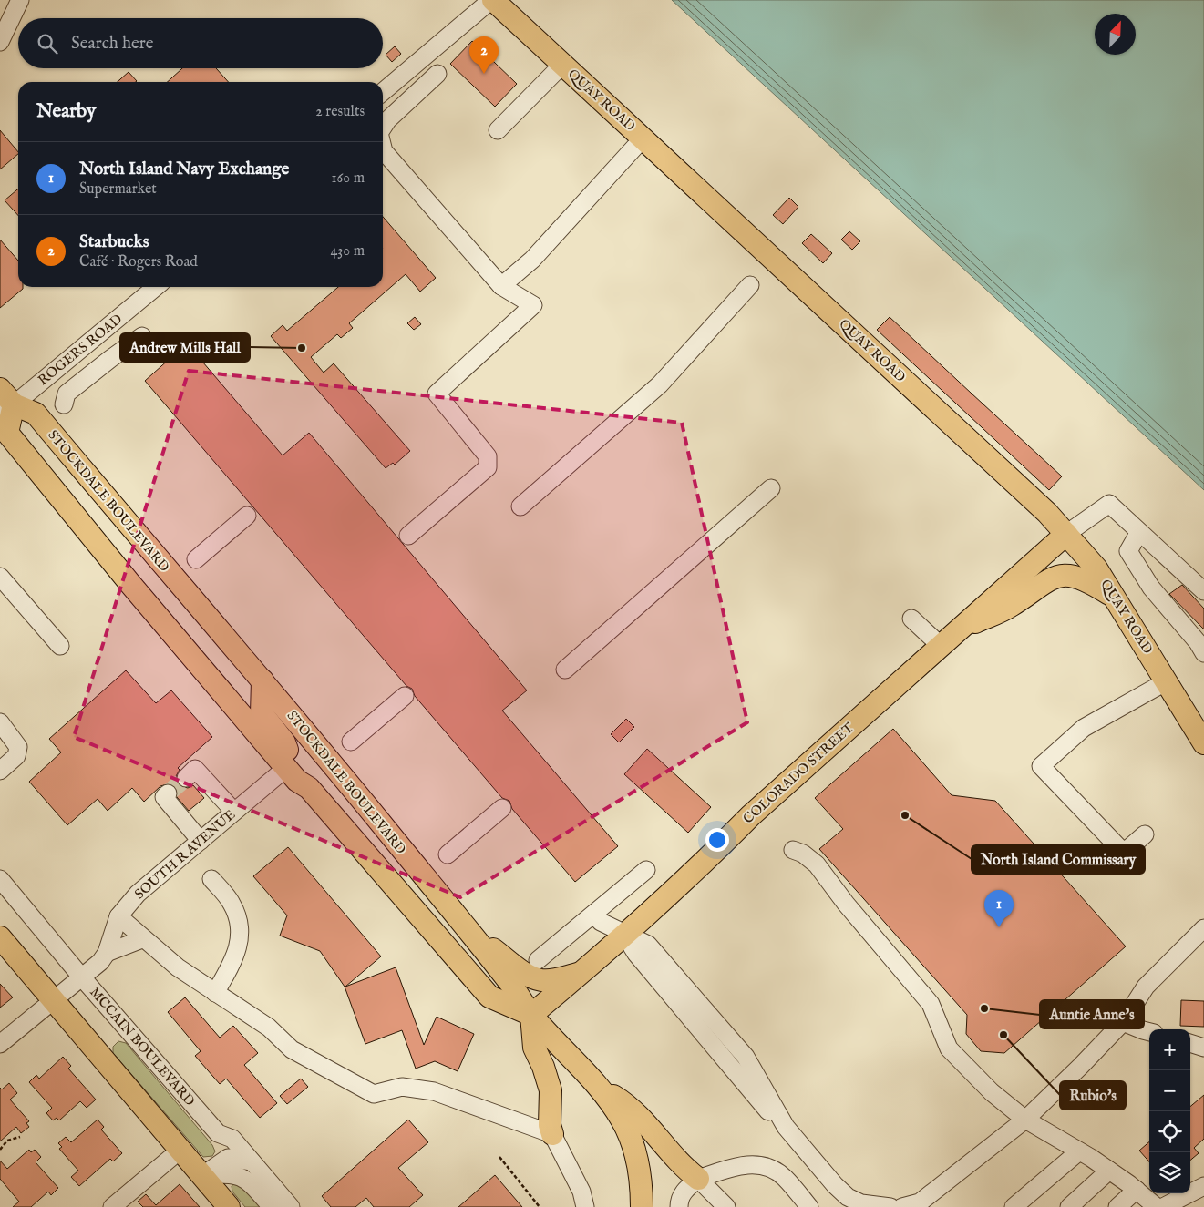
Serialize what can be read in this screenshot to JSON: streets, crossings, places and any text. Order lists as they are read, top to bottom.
{
  "streets": {
    "main road": ["QUAY ROAD", "STOCKDALE BOULEVARD", "COLORADO STREET"],
    "street": ["ROGERS ROAD", "SOUTH R AVENUE", "MCCAIN BOULEVARD"]
  },
  "crossings": [
    ["QUAY ROAD", "COLORADO STREET"],
    ["ROGERS ROAD", "STOCKDALE BOULEVARD"],
    ["STOCKDALE BOULEVARD", "COLORADO STREET"],
    ["SOUTH R AVENUE", "MCCAIN BOULEVARD"]
  ],
  "places": [
    "Andrew Mills Hall",
    "North Island Commissary",
    "Auntie Anne's",
    "Rubio's"
  ],
  "north": "top right",
  "page": {
    "search": "Search here",
    "pins": ["2", "1"],
    "heading": ["Nearby", "2 results"],
    "list": [
      {
        "mark": "1",
        "name": "North Island Navy Exchange",
        "note": "Supermarket",
        "value": "160 m"
      },
      {
        "mark": "2",
        "name": "Starbucks",
        "note": "Café · Rogers Road",
        "value": "430 m"
      }
    ],
    "map_buttons": ["+", "−"]
  }
}
